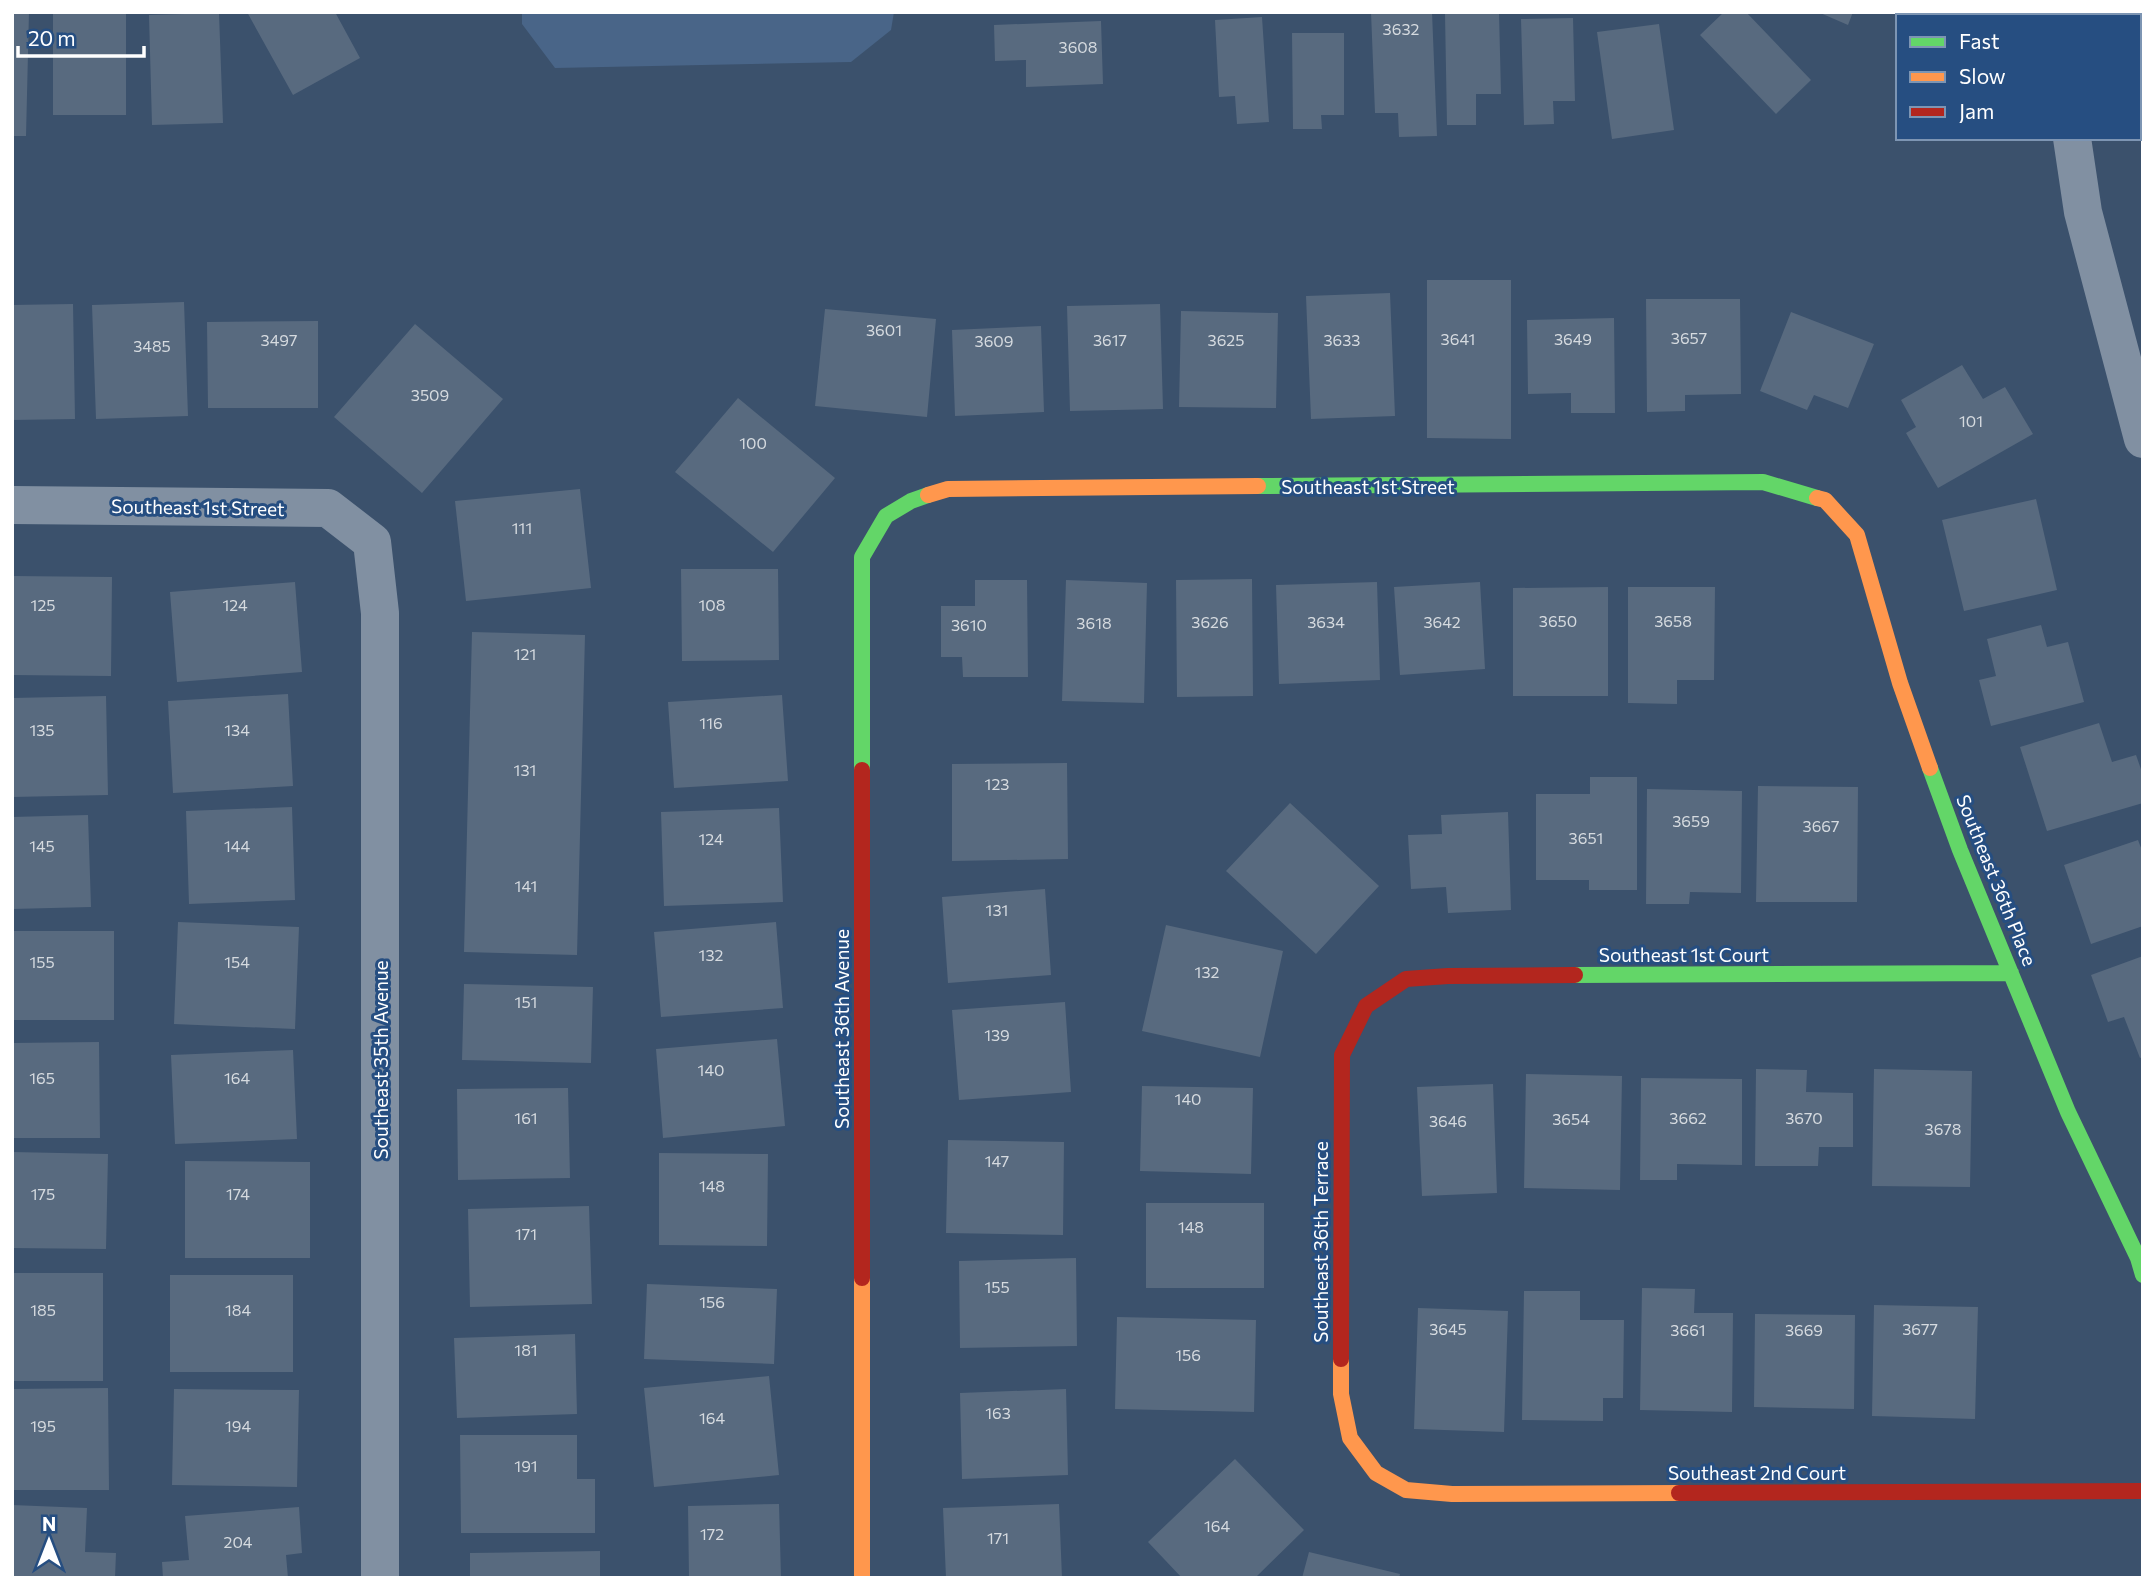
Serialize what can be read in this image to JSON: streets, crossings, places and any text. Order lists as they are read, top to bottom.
{
  "streets": {
    "street": [
      "Southeast 1st Street",
      "Southeast 36th Place",
      "Southeast 1st Court",
      "Southeast 36th Avenue",
      "Southeast 35th Avenue",
      "Southeast 36th Terrace",
      "Southeast 2nd Court"
    ]
  },
  "crossings": [
    ["Southeast 1st Street", "Southeast 36th Place"],
    ["Southeast 1st Street", "Southeast 36th Avenue"],
    ["Southeast 1st Street", "Southeast 35th Avenue"],
    ["Southeast 36th Place", "Southeast 1st Court"],
    ["Southeast 1st Court", "Southeast 36th Terrace"],
    ["Southeast 36th Terrace", "Southeast 2nd Court"]
  ],
  "house_numbers": [
    "3632",
    "3608",
    "3601",
    "3657",
    "3641",
    "3649",
    "3497",
    "3617",
    "3625",
    "3633",
    "3609",
    "3485",
    "3509",
    "101",
    "100",
    "111",
    "125",
    "124",
    "108",
    "3650",
    "3658",
    "3626",
    "3634",
    "3642",
    "3618",
    "3610",
    "121",
    "116",
    "135",
    "134",
    "131",
    "123",
    "3659",
    "3667",
    "3651",
    "124",
    "145",
    "144",
    "141",
    "131",
    "132",
    "155",
    "154",
    "132",
    "151",
    "139",
    "140",
    "165",
    "164",
    "140",
    "161",
    "3662",
    "3670",
    "3654",
    "3646",
    "3678",
    "147",
    "148",
    "175",
    "174",
    "148",
    "171",
    "155",
    "156",
    "185",
    "184",
    "3645",
    "3677",
    "3661",
    "3669",
    "181",
    "156",
    "163",
    "164",
    "195",
    "194",
    "191",
    "164",
    "172",
    "171",
    "204"
  ],
  "legend": ["Fast", "Slow", "Jam"],
  "scale_bar": "20 m",
  "north": "top"
}
